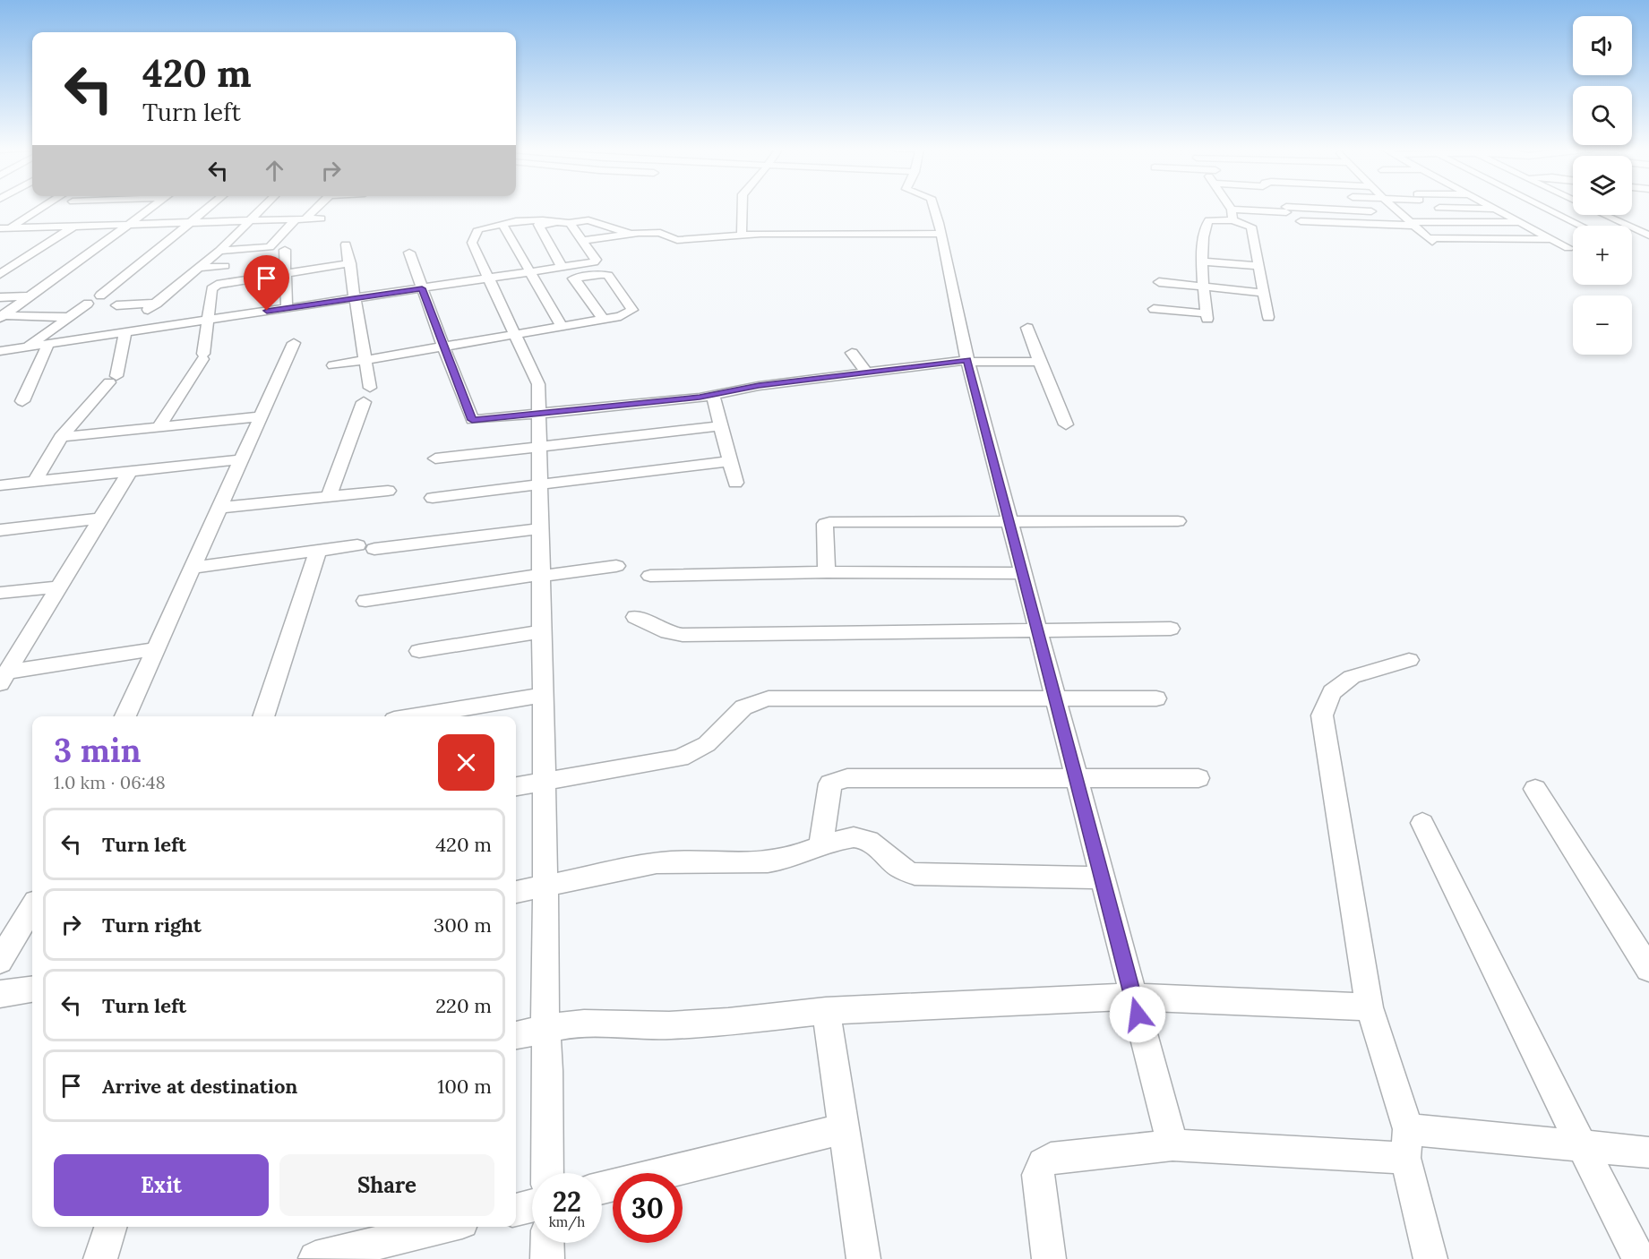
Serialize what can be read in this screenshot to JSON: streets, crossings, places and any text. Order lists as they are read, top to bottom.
{
  "page": {
    "map_buttons": ["+", "−"],
    "turn": ["420 m", "Turn left"],
    "heading": ["3 min", "1.0 km · 06:48"],
    "list": [
      {
        "name": "Turn left",
        "value": "420 m"
      },
      {
        "name": "Turn right",
        "value": "300 m"
      },
      {
        "name": "Turn left",
        "value": "220 m"
      },
      {
        "name": "Arrive at destination",
        "value": "100 m"
      }
    ],
    "buttons": ["Exit", "Share"],
    "speed": "22 km/h",
    "limit": "30"
  }
}
